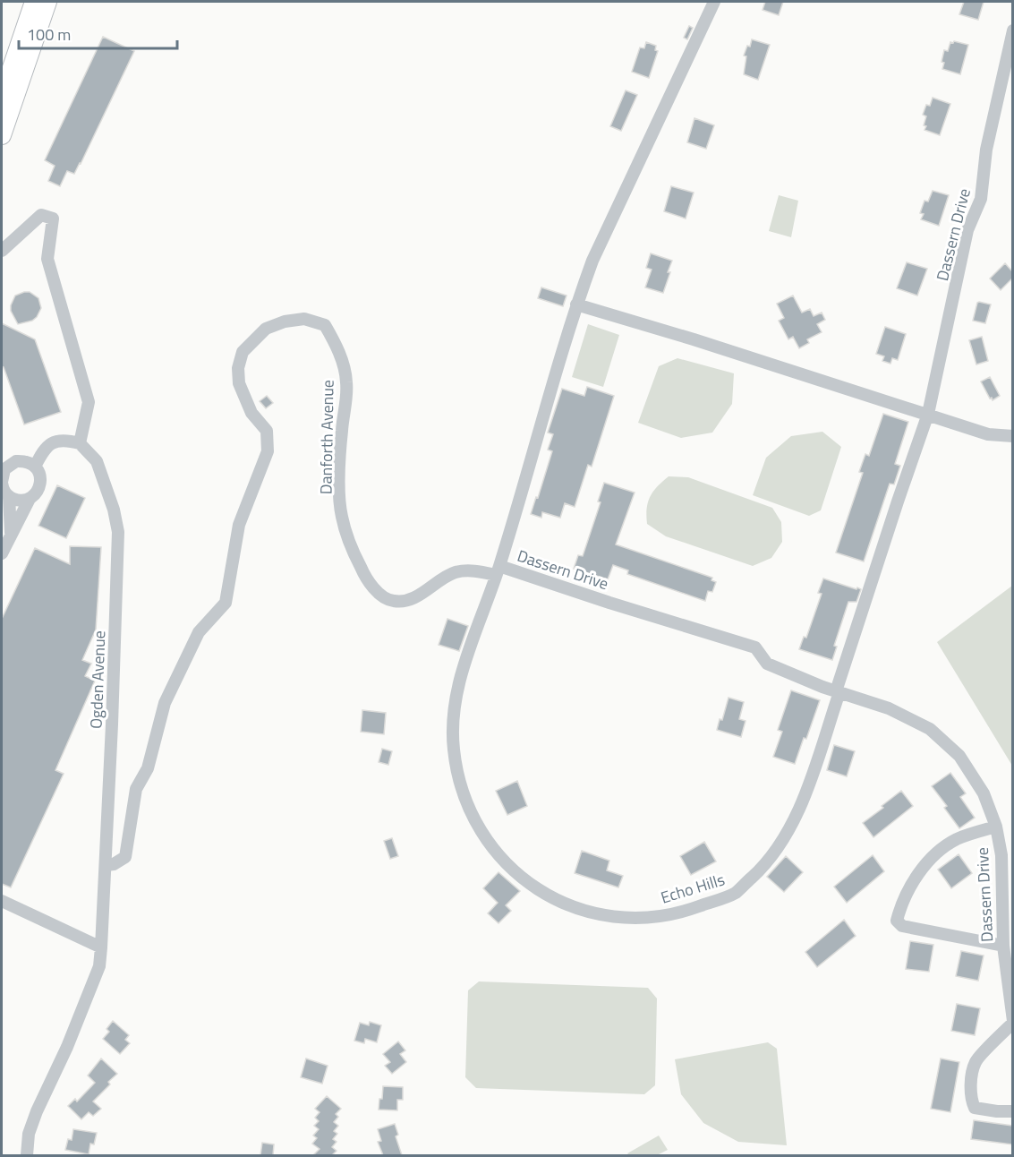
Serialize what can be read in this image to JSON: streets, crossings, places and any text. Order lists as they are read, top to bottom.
{
  "streets": {
    "street": [
      "Dassern Drive",
      "Danforth Avenue",
      "Ogden Avenue",
      "Echo Hills"
    ]
  },
  "crossings": [
    ["Dassern Drive", "Danforth Avenue"],
    ["Dassern Drive", "Echo Hills"],
    ["Danforth Avenue", "Ogden Avenue"],
    ["Danforth Avenue", "Echo Hills"]
  ],
  "scale_bar": "100 m"
}
